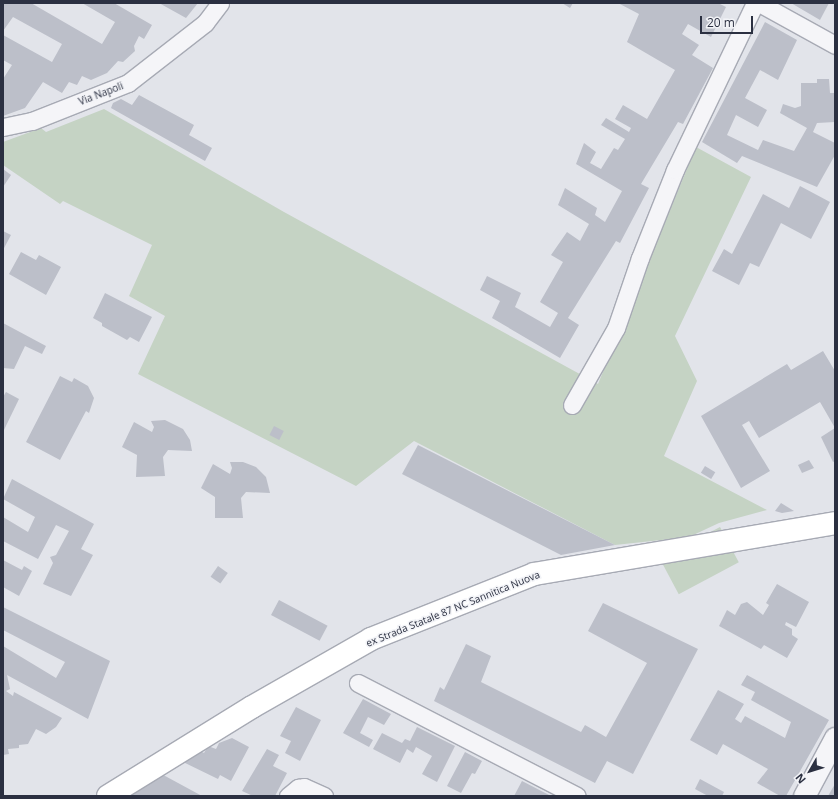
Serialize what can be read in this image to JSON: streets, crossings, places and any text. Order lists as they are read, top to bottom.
{
  "streets": {
    "highway": ["ex Strada Statale 87 NC Sannitica Nuova"],
    "street": ["Via Napoli"]
  },
  "scale_bar": "20 m",
  "north": "bottom left"
}
